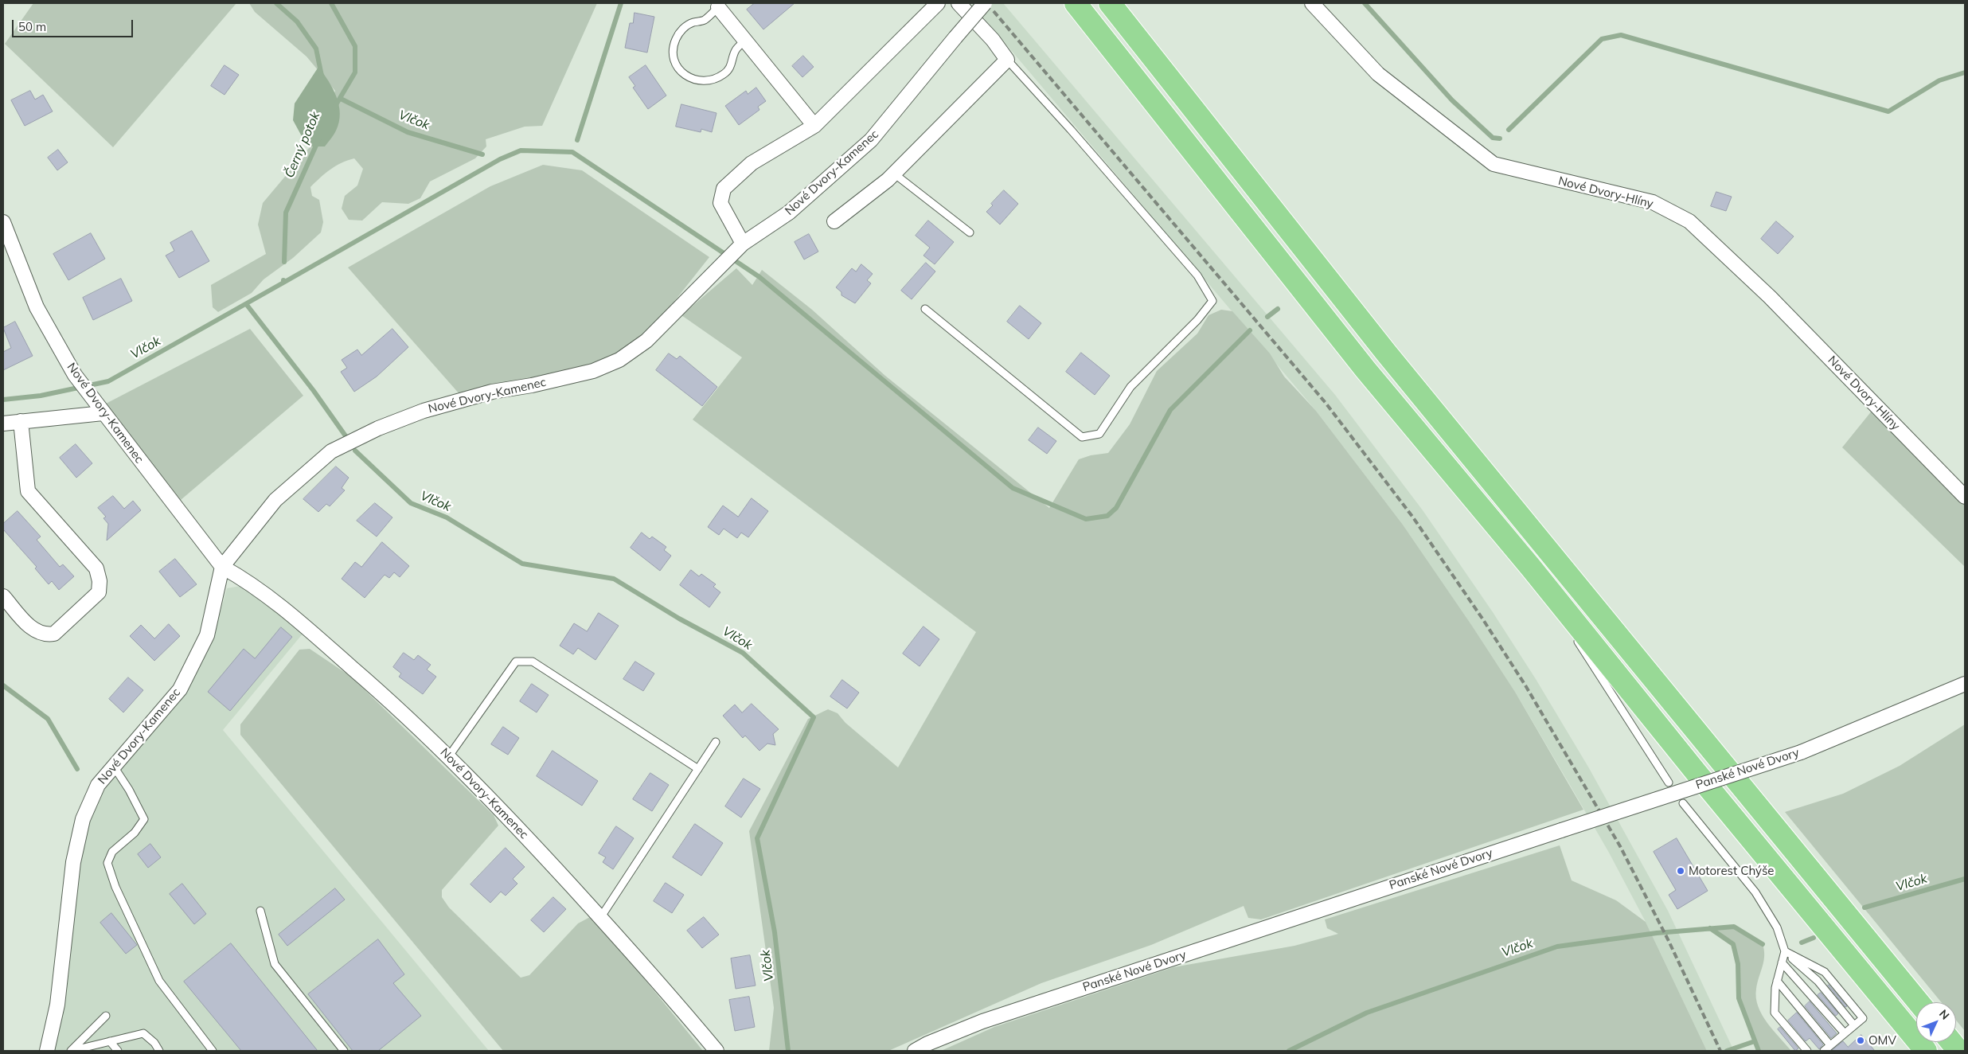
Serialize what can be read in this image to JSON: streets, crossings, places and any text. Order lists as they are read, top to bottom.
{
  "streets": {
    "street": ["Nové Dvory-Kamenec", "Nové Dvory-Hlíny", "Panské Nové Dvory"]
  },
  "water": ["Vlčok", "Černý potok"],
  "places": ["Motorest Chýše", "OMV"],
  "scale_bar": "50 m",
  "north": "top right"
}
